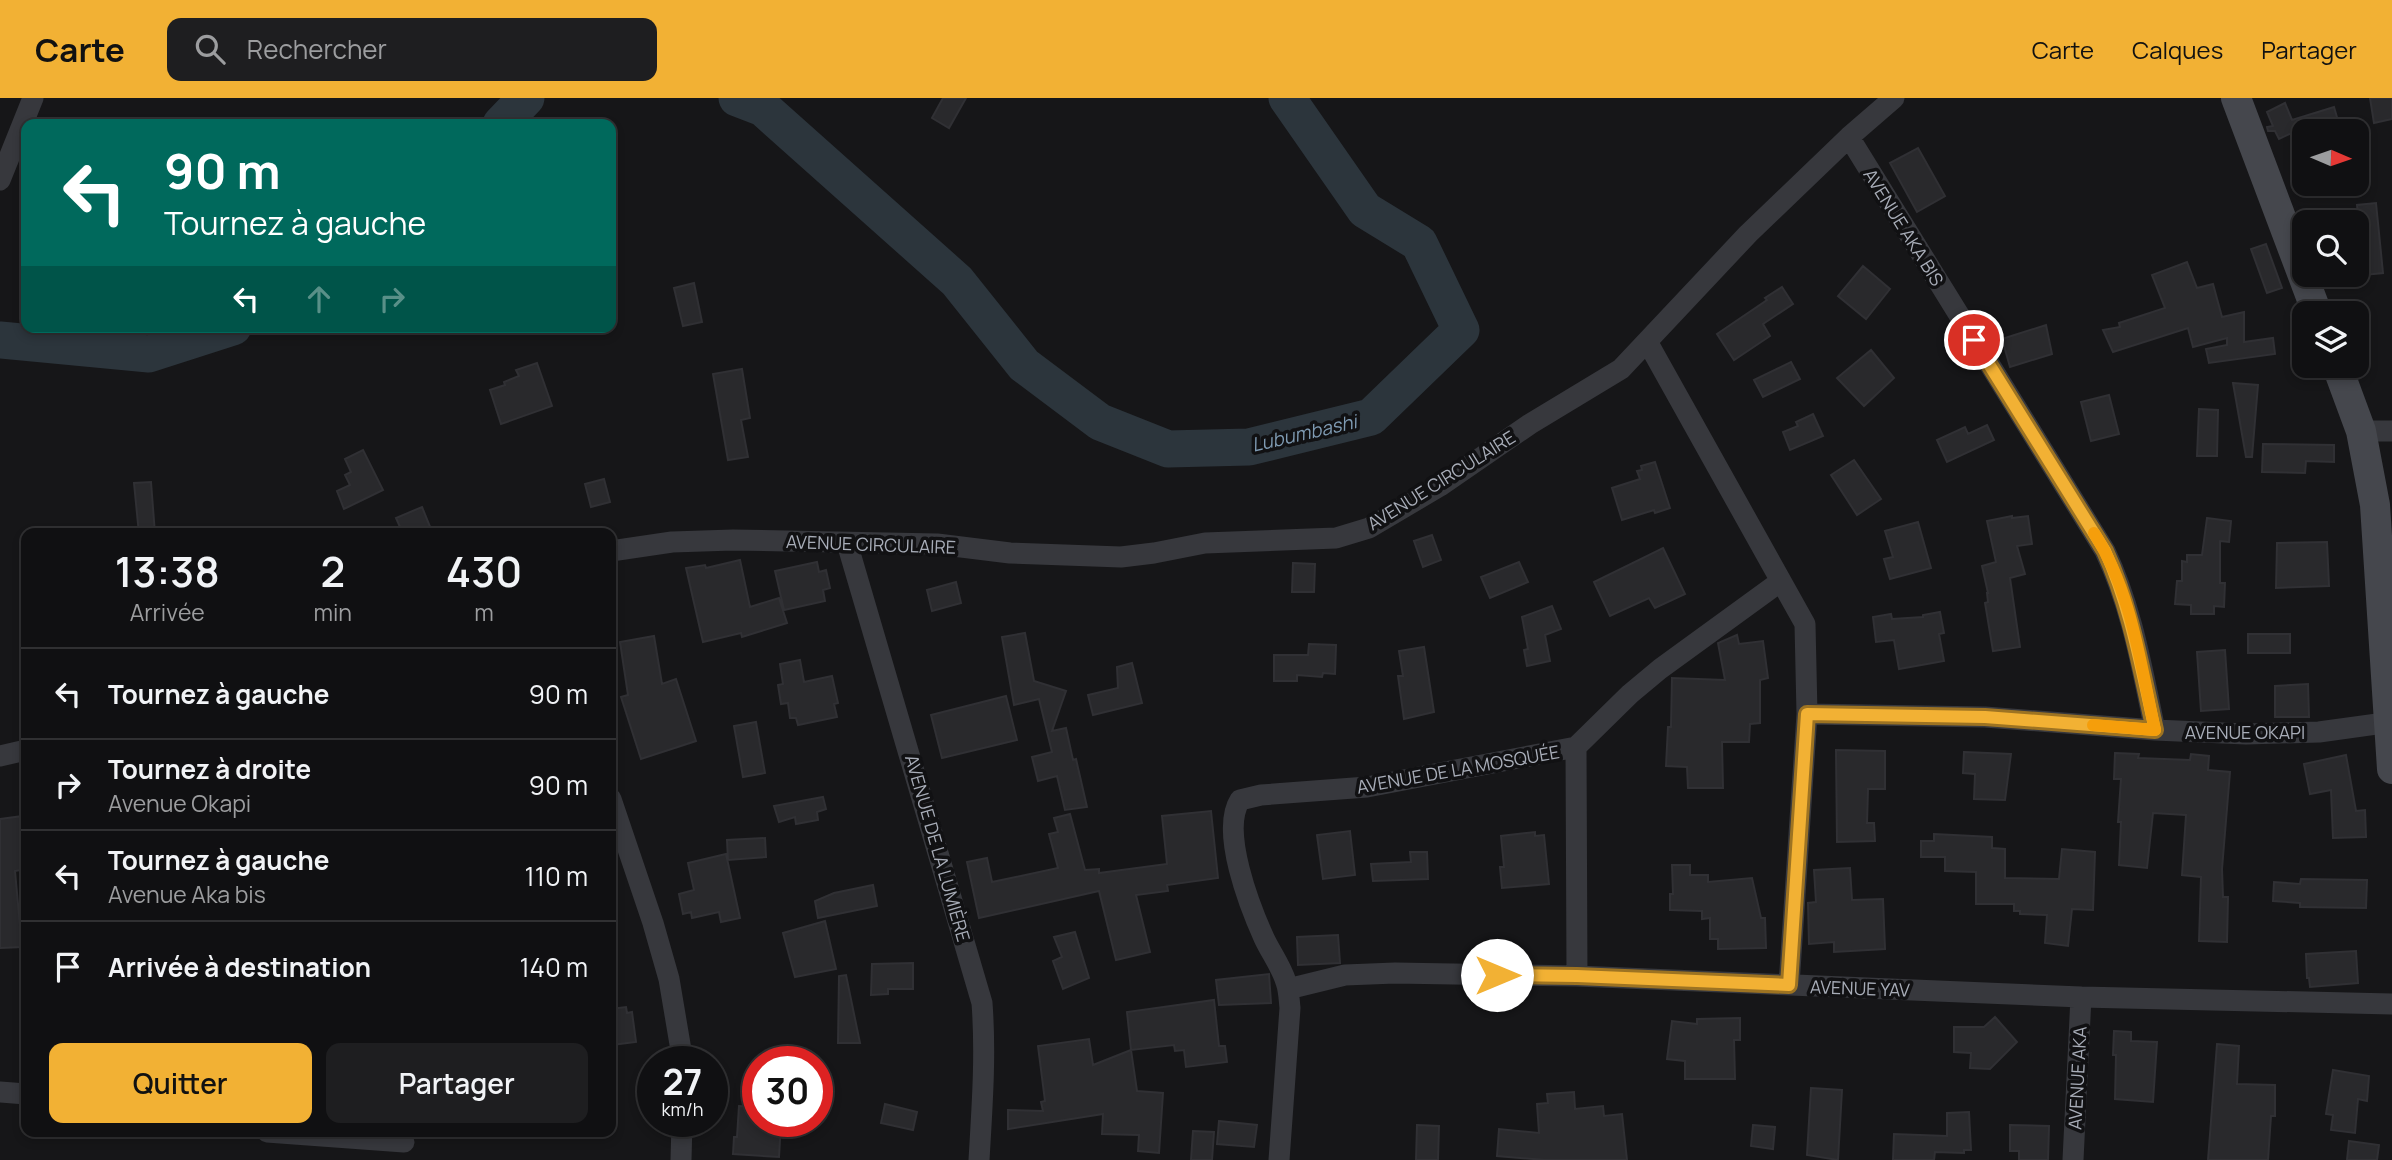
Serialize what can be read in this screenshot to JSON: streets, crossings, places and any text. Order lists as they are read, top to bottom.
{
  "streets": {
    "street": [
      "AVENUE AKA BIS",
      "AVENUE CIRCULAIRE",
      "AVENUE OKAPI",
      "AVENUE DE LA MOSQUÉE",
      "AVENUE DE LA LUMIÈRE",
      "AVENUE YAV",
      "AVENUE AKA"
    ]
  },
  "crossings": [
    ["AVENUE AKA BIS", "AVENUE CIRCULAIRE"],
    ["AVENUE AKA BIS", "AVENUE OKAPI"],
    ["AVENUE CIRCULAIRE", "AVENUE DE LA LUMIÈRE"],
    ["AVENUE DE LA MOSQUÉE", "AVENUE YAV"],
    ["AVENUE YAV", "AVENUE AKA"]
  ],
  "water": ["Lubumbashi"],
  "north": "right",
  "page": {
    "header": "Carte",
    "search": "Rechercher",
    "nav": ["Carte", "Calques", "Partager"],
    "turn": ["90 m", "Tournez à gauche"],
    "eta": [
      "13:38",
      "Arrivée",
      "2",
      "min",
      "430",
      "m"
    ],
    "list": [
      {
        "name": "Tournez à gauche",
        "value": "90 m"
      },
      {
        "name": "Tournez à droite",
        "note": "Avenue Okapi",
        "value": "90 m"
      },
      {
        "name": "Tournez à gauche",
        "note": "Avenue Aka bis",
        "value": "110 m"
      },
      {
        "name": "Arrivée à destination",
        "value": "140 m"
      }
    ],
    "buttons": ["Quitter", "Partager"],
    "speed": "27 km/h",
    "limit": "30"
  }
}
